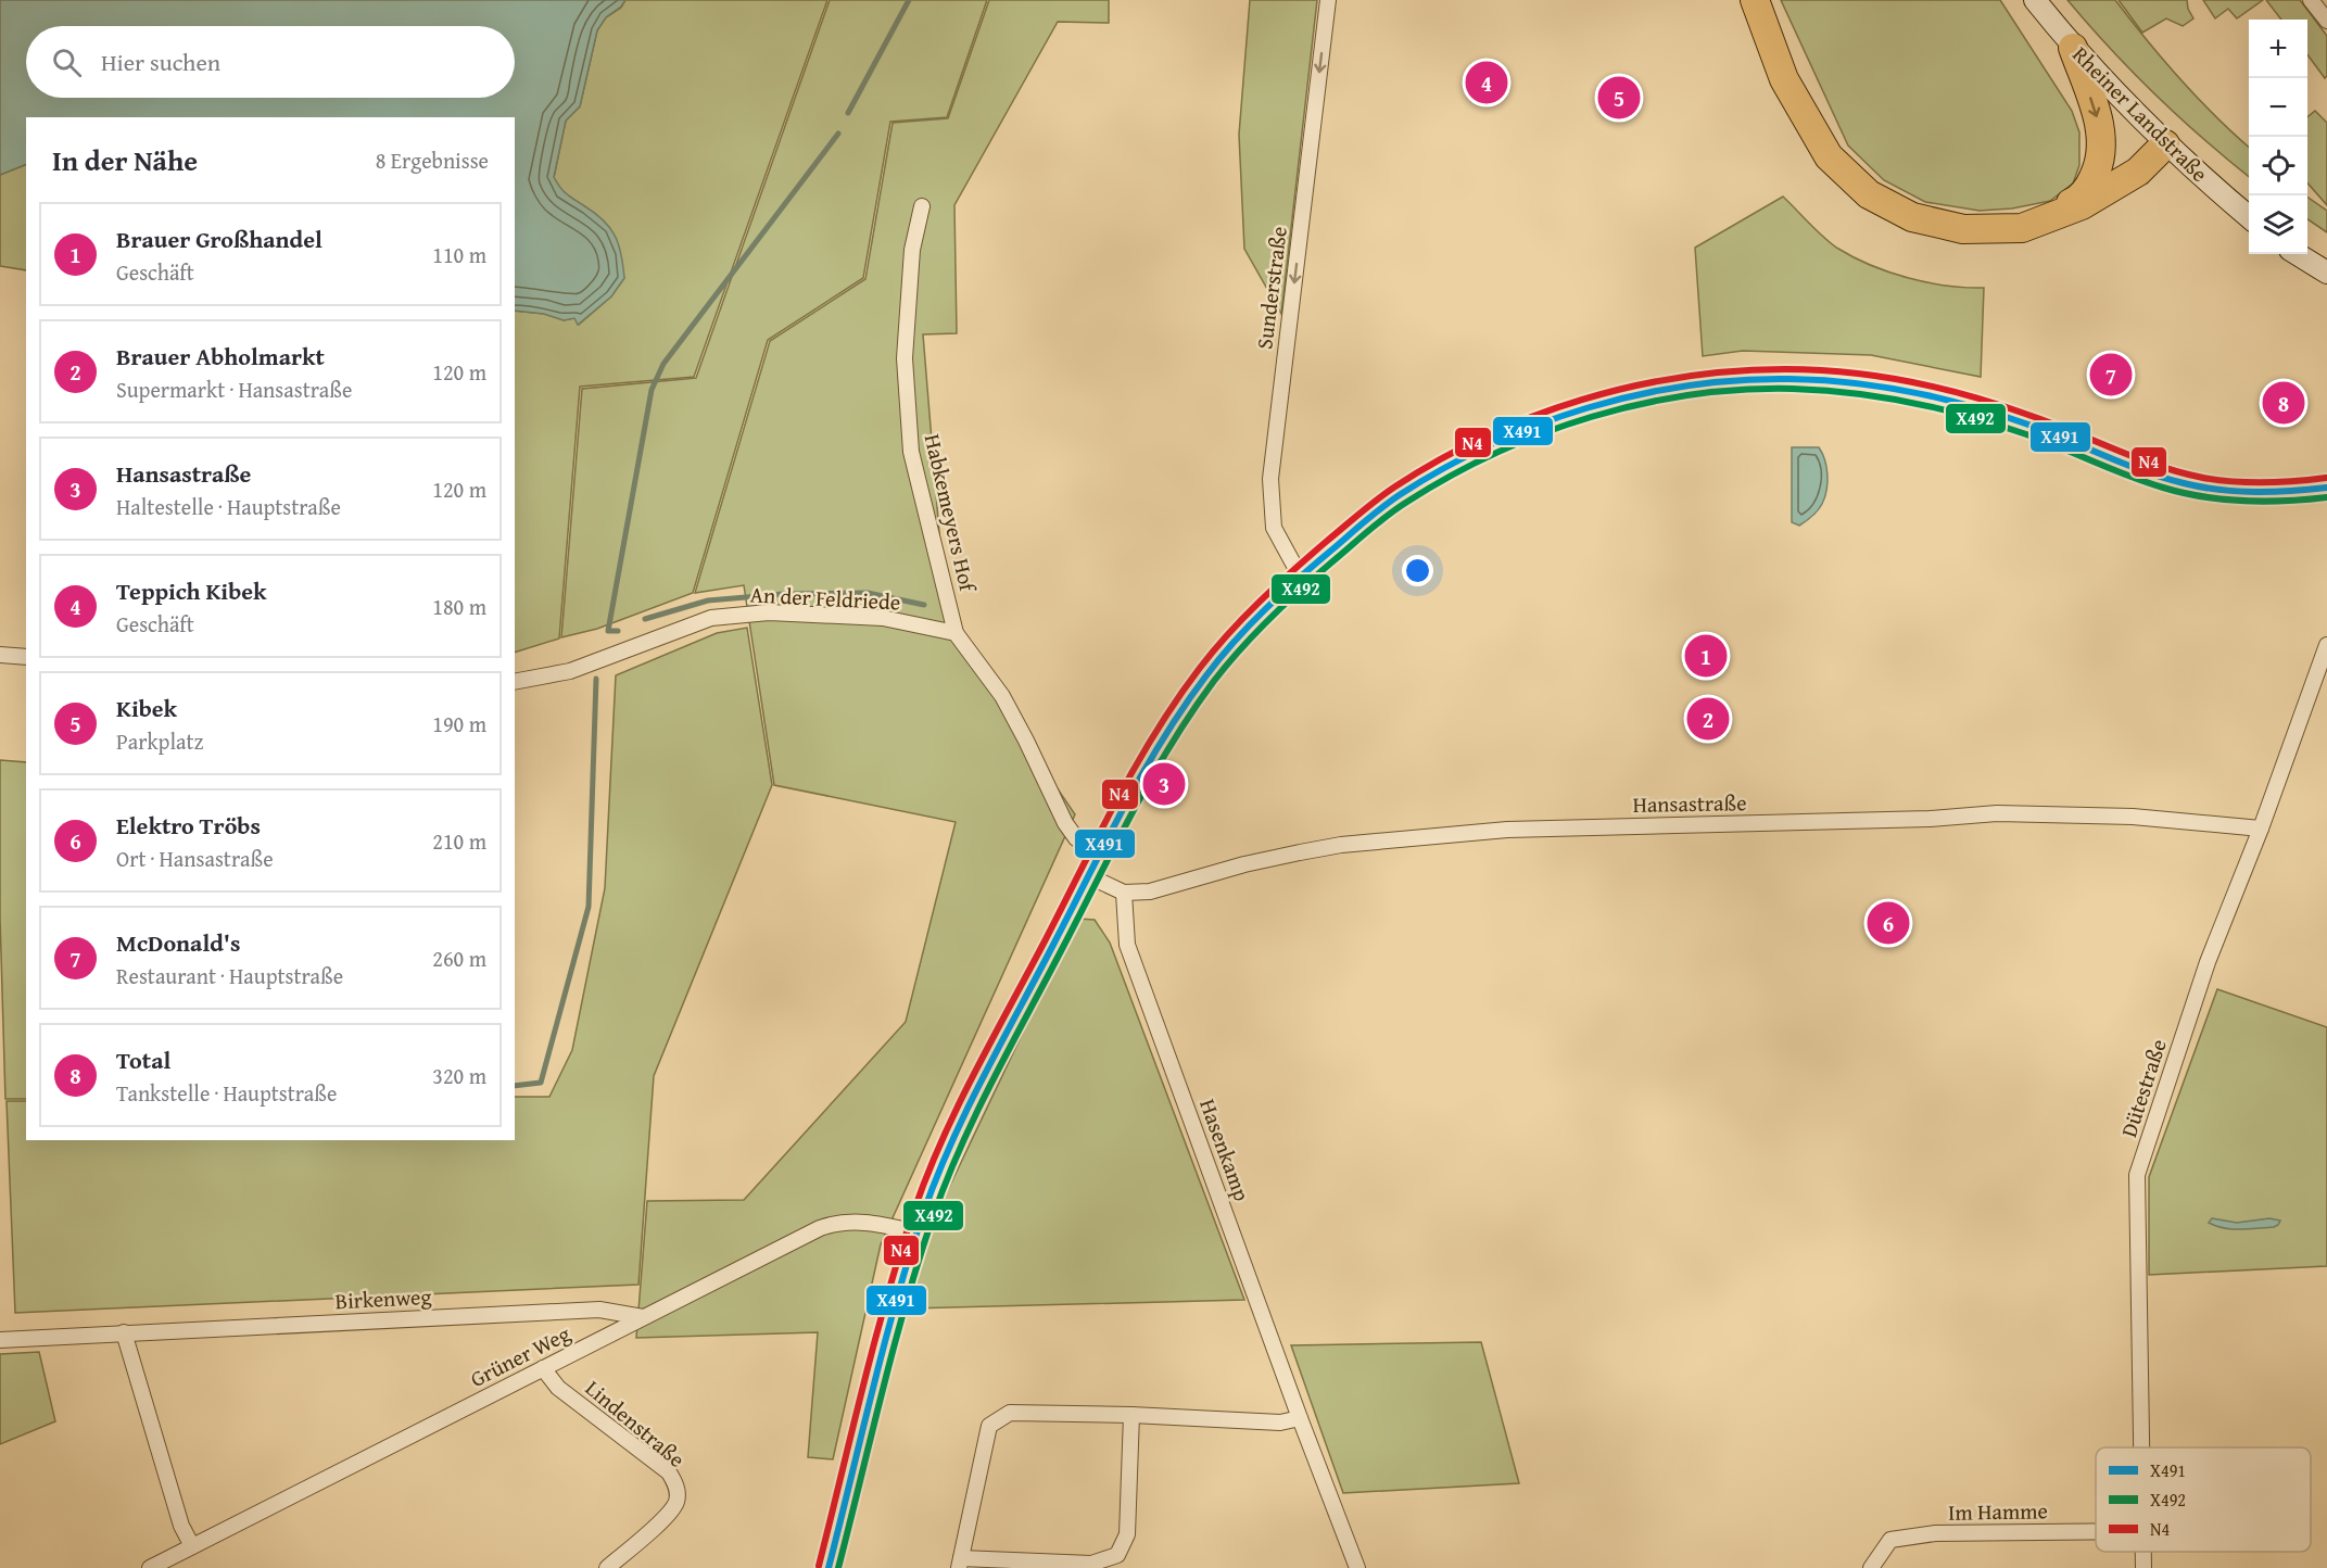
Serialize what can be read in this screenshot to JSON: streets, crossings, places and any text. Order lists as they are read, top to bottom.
{
  "streets": {
    "street": [
      "Rheiner Landstraße",
      "Sunderstraße",
      "Habkemeyers Hof",
      "An der Feldriede",
      "Hansastraße",
      "Dütestraße",
      "Hasenkamp",
      "Birkenweg",
      "Grüner Weg",
      "Lindenstraße",
      "Im Hamme"
    ]
  },
  "crossings": [
    ["Habkemeyers Hof", "An der Feldriede"],
    ["Hansastraße", "Dütestraße"],
    ["Hansastraße", "Hasenkamp"],
    ["Birkenweg", "Grüner Weg"],
    ["Grüner Weg", "Lindenstraße"]
  ],
  "one_way": ["Sunderstraße"],
  "lines": ["transit line N4", "transit line X491", "transit line X492"],
  "legend": ["X491", "X492", "N4"],
  "page": {
    "map_buttons": ["+", "−"],
    "search": "Hier suchen",
    "pins": [
      "4",
      "5",
      "7",
      "8",
      "1",
      "2",
      "3",
      "6"
    ],
    "heading": ["In der Nähe", "8 Ergebnisse"],
    "list": [
      {
        "mark": "1",
        "name": "Brauer Großhandel",
        "note": "Geschäft",
        "value": "110 m"
      },
      {
        "mark": "2",
        "name": "Brauer Abholmarkt",
        "note": "Supermarkt · Hansastraße",
        "value": "120 m"
      },
      {
        "mark": "3",
        "name": "Hansastraße",
        "note": "Haltestelle · Hauptstraße",
        "value": "120 m"
      },
      {
        "mark": "4",
        "name": "Teppich Kibek",
        "note": "Geschäft",
        "value": "180 m"
      },
      {
        "mark": "5",
        "name": "Kibek",
        "note": "Parkplatz",
        "value": "190 m"
      },
      {
        "mark": "6",
        "name": "Elektro Tröbs",
        "note": "Ort · Hansastraße",
        "value": "210 m"
      },
      {
        "mark": "7",
        "name": "McDonald's",
        "note": "Restaurant · Hauptstraße",
        "value": "260 m"
      },
      {
        "mark": "8",
        "name": "Total",
        "note": "Tankstelle · Hauptstraße",
        "value": "320 m"
      }
    ]
  }
}
